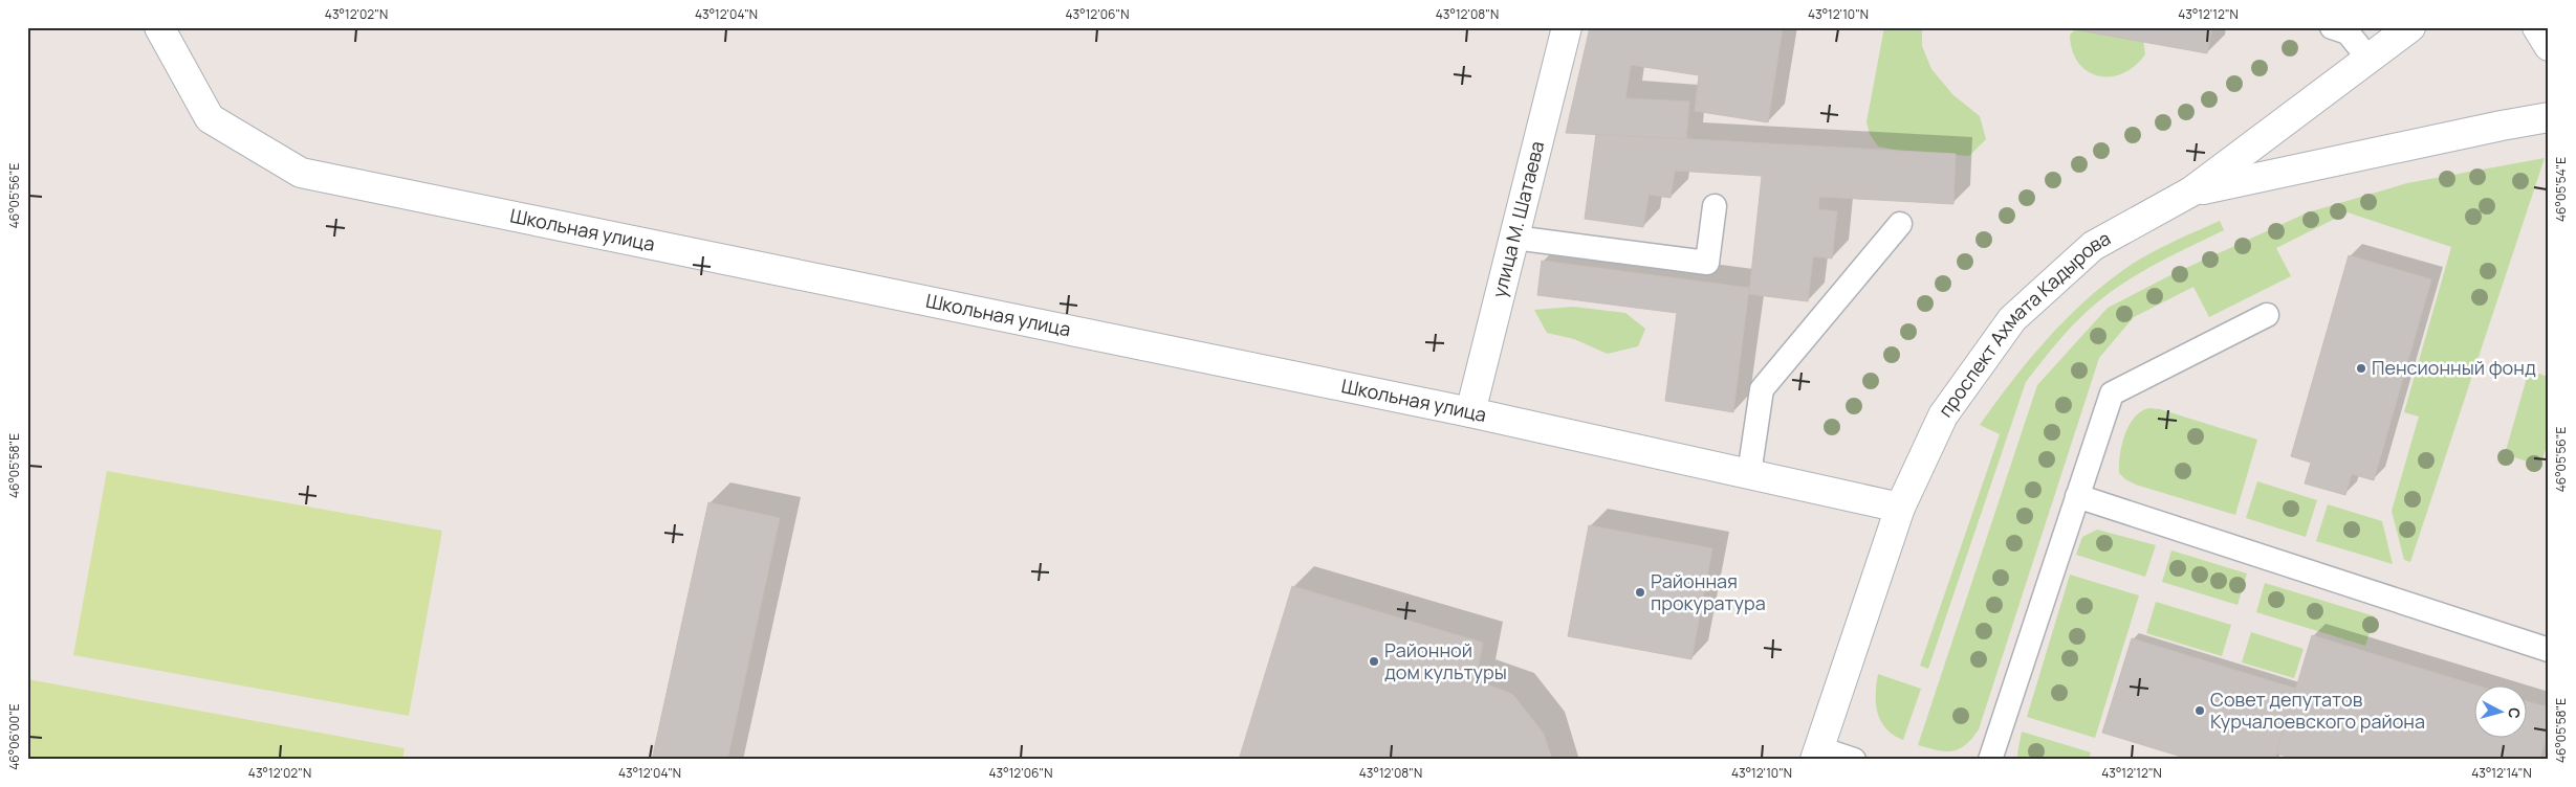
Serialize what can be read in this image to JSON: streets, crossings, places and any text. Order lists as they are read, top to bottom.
{
  "streets": {
    "main road": ["улица М. Шатаева", "Школьная улица", "проспект Ахмата Кадырова"]
  },
  "crossings": [
    ["улица М. Шатаева", "Школьная улица"],
    ["Школьная улица", "проспект Ахмата Кадырова"]
  ],
  "places": [
    "Пенсионный фонд",
    "Районная прокуратура",
    "Районной дом культуры",
    "Совет депутатов Курчалоевского района"
  ],
  "north": "right",
  "coordinates": [
    "43°12'02\"N",
    "43°12'04\"N",
    "43°12'06\"N",
    "43°12'08\"N",
    "43°12'10\"N",
    "43°12'12\"N",
    "46°05'54\"E",
    "46°05'56\"E",
    "46°05'58\"E",
    "46°06'00\"E",
    "43°12'14\"N"
  ]
}
